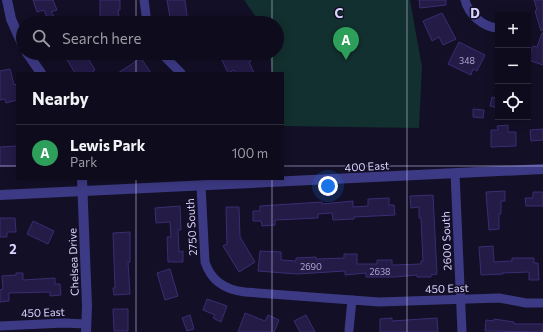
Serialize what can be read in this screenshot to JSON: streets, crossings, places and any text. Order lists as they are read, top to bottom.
{
  "streets": {
    "street": [
      "400 East",
      "2750 South",
      "2600 South",
      "Chelsea Drive",
      "450 East"
    ]
  },
  "crossings": [
    ["400 East", "2750 South"],
    ["400 East", "2600 South"],
    ["400 East", "Chelsea Drive"],
    ["2750 South", "450 East"],
    ["2600 South", "450 East"],
    ["Chelsea Drive", "450 East"]
  ],
  "house_numbers": ["348", "2690", "2638"],
  "page": {
    "map_buttons": ["+", "−"],
    "search": "Search here",
    "pins": "A",
    "heading": "Nearby",
    "list": [
      {
        "mark": "A",
        "name": "Lewis Park",
        "note": "Park",
        "value": "100 m"
      }
    ]
  },
  "grid": {
    "columns": ["C", "D"],
    "rows": ["2"]
  }
}
